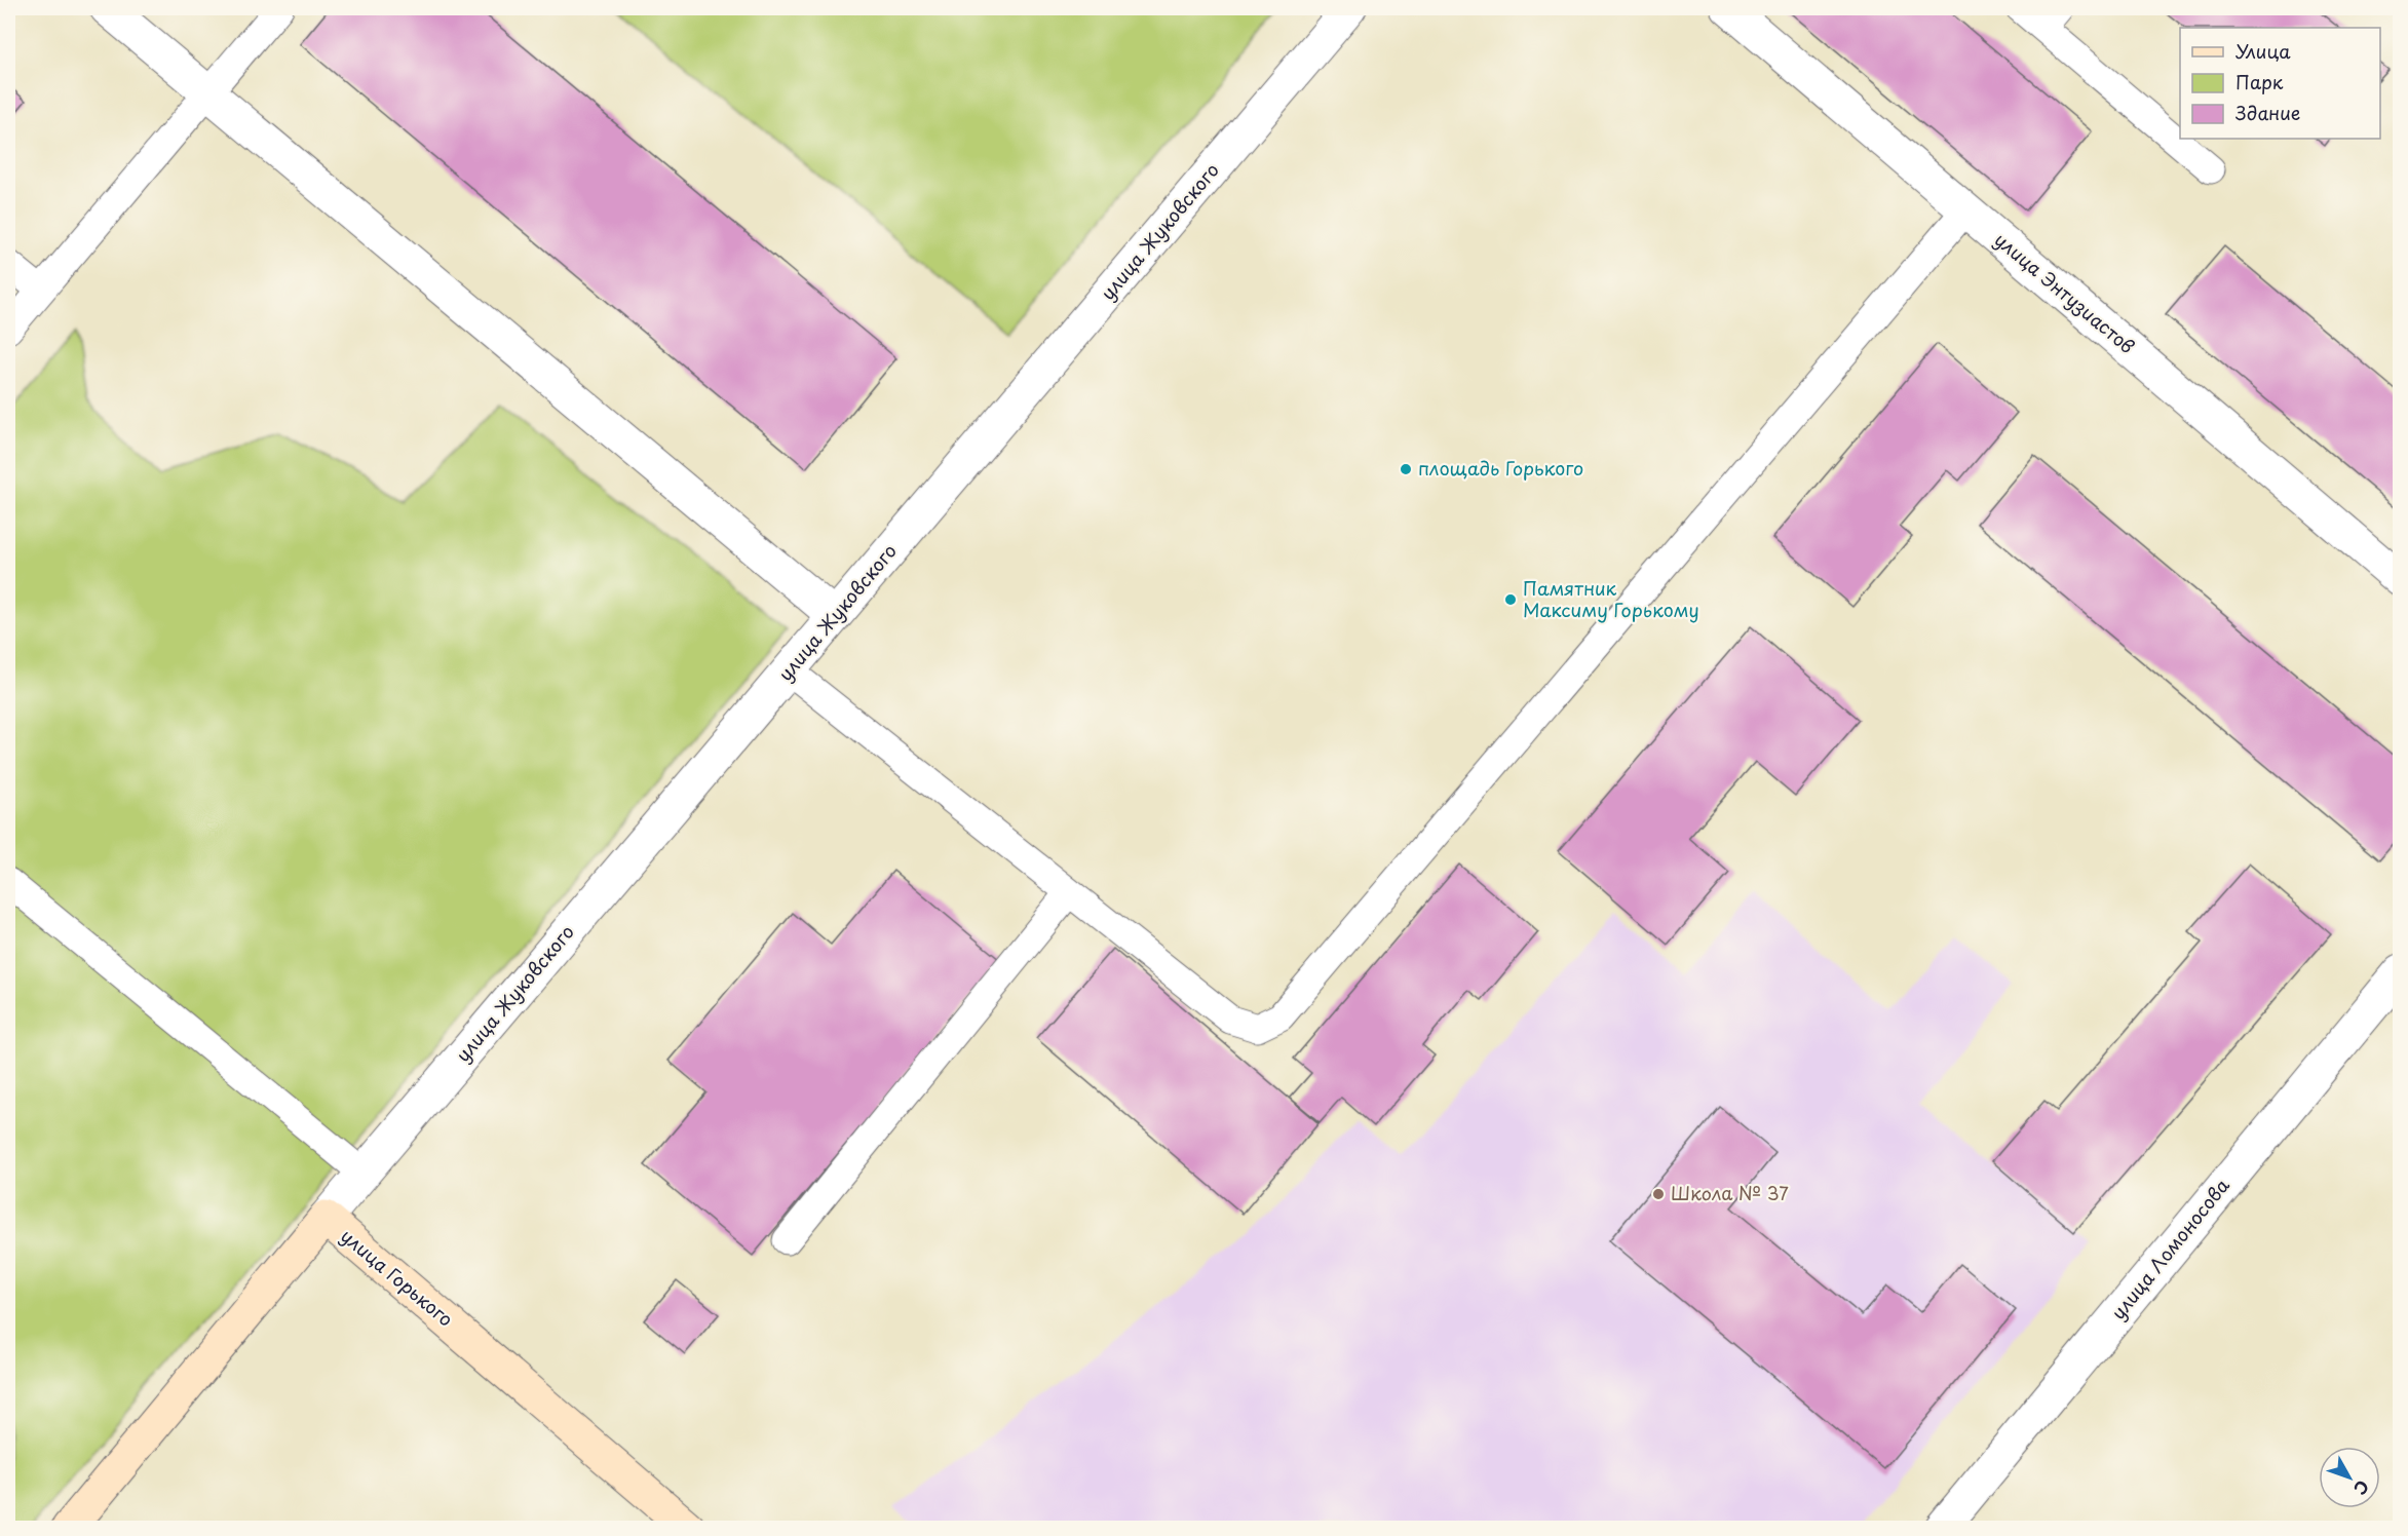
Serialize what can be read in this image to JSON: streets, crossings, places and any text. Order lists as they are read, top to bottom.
{
  "streets": {
    "main road": ["улица Горького"],
    "street": ["улица Жуковского", "улица Энтузиастов", "улица Ломоносова"]
  },
  "crossings": [
    ["улица Жуковского", "улица Горького"]
  ],
  "places": ["площадь Горького", "Памятник Максиму Горькому", "Школа № 37"],
  "legend": ["Улица", "Парк", "Здание"],
  "north": "bottom right"
}
